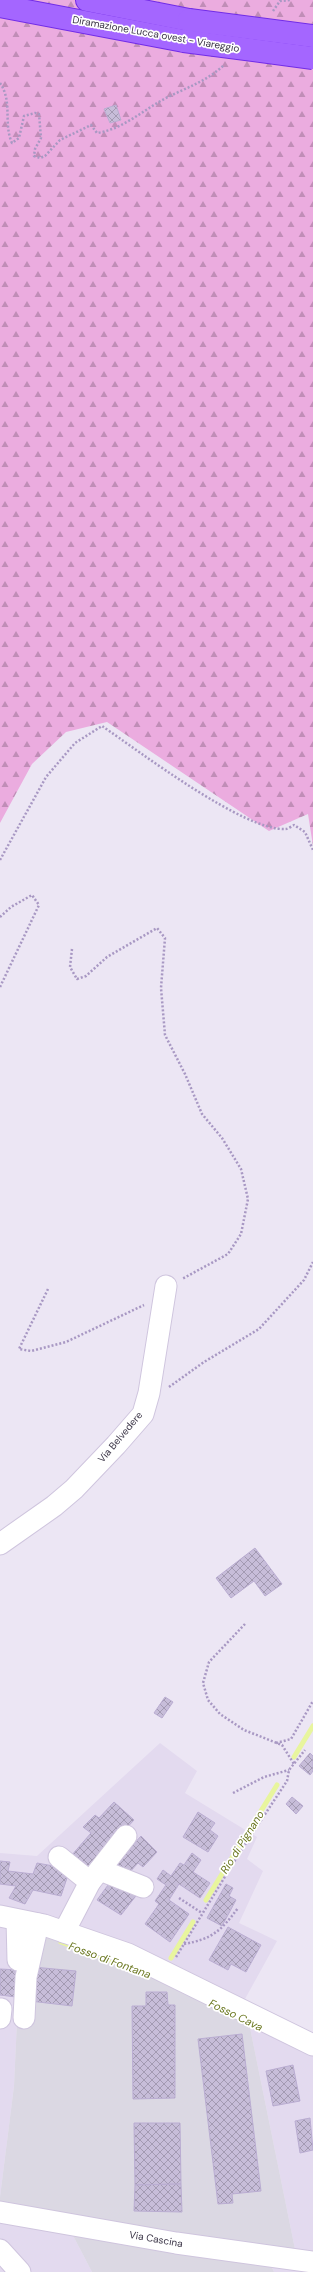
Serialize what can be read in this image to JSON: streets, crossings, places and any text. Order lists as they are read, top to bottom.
{
  "streets": {
    "highway": ["Diramazione Lucca ovest - Viareggio"],
    "street": ["Via Belvedere", "Via Cascina"]
  },
  "water": ["Rio di Pignano", "Fosso di Fontana", "Fosso Cava"]
}
